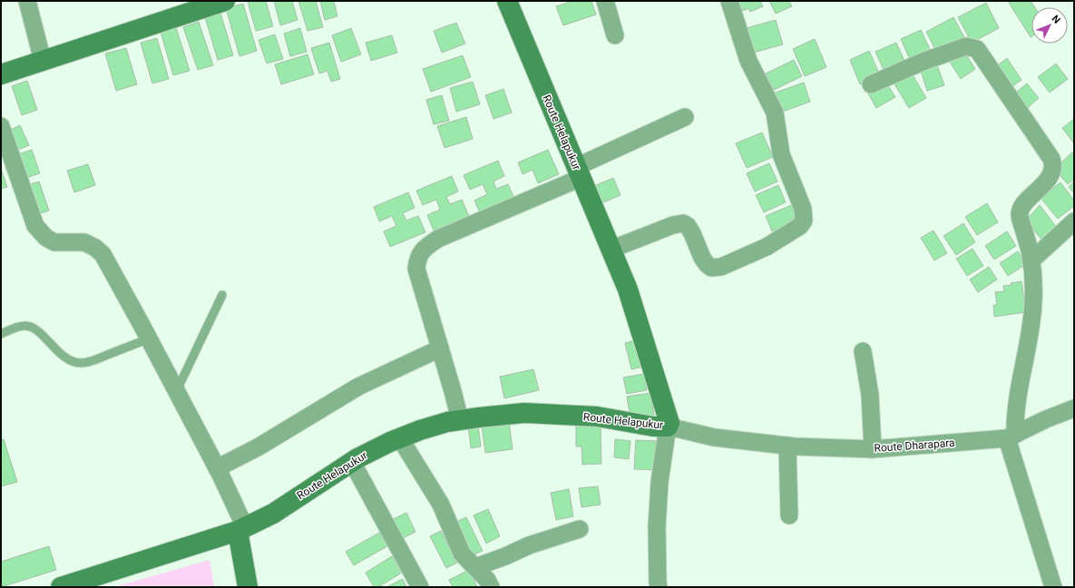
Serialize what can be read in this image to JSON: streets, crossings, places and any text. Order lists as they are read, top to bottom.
{
  "streets": {
    "street": ["Route Helapukur", "Route Dharapara"]
  },
  "crossings": [
    ["Route Helapukur", "Route Dharapara"]
  ],
  "north": "top right"
}
